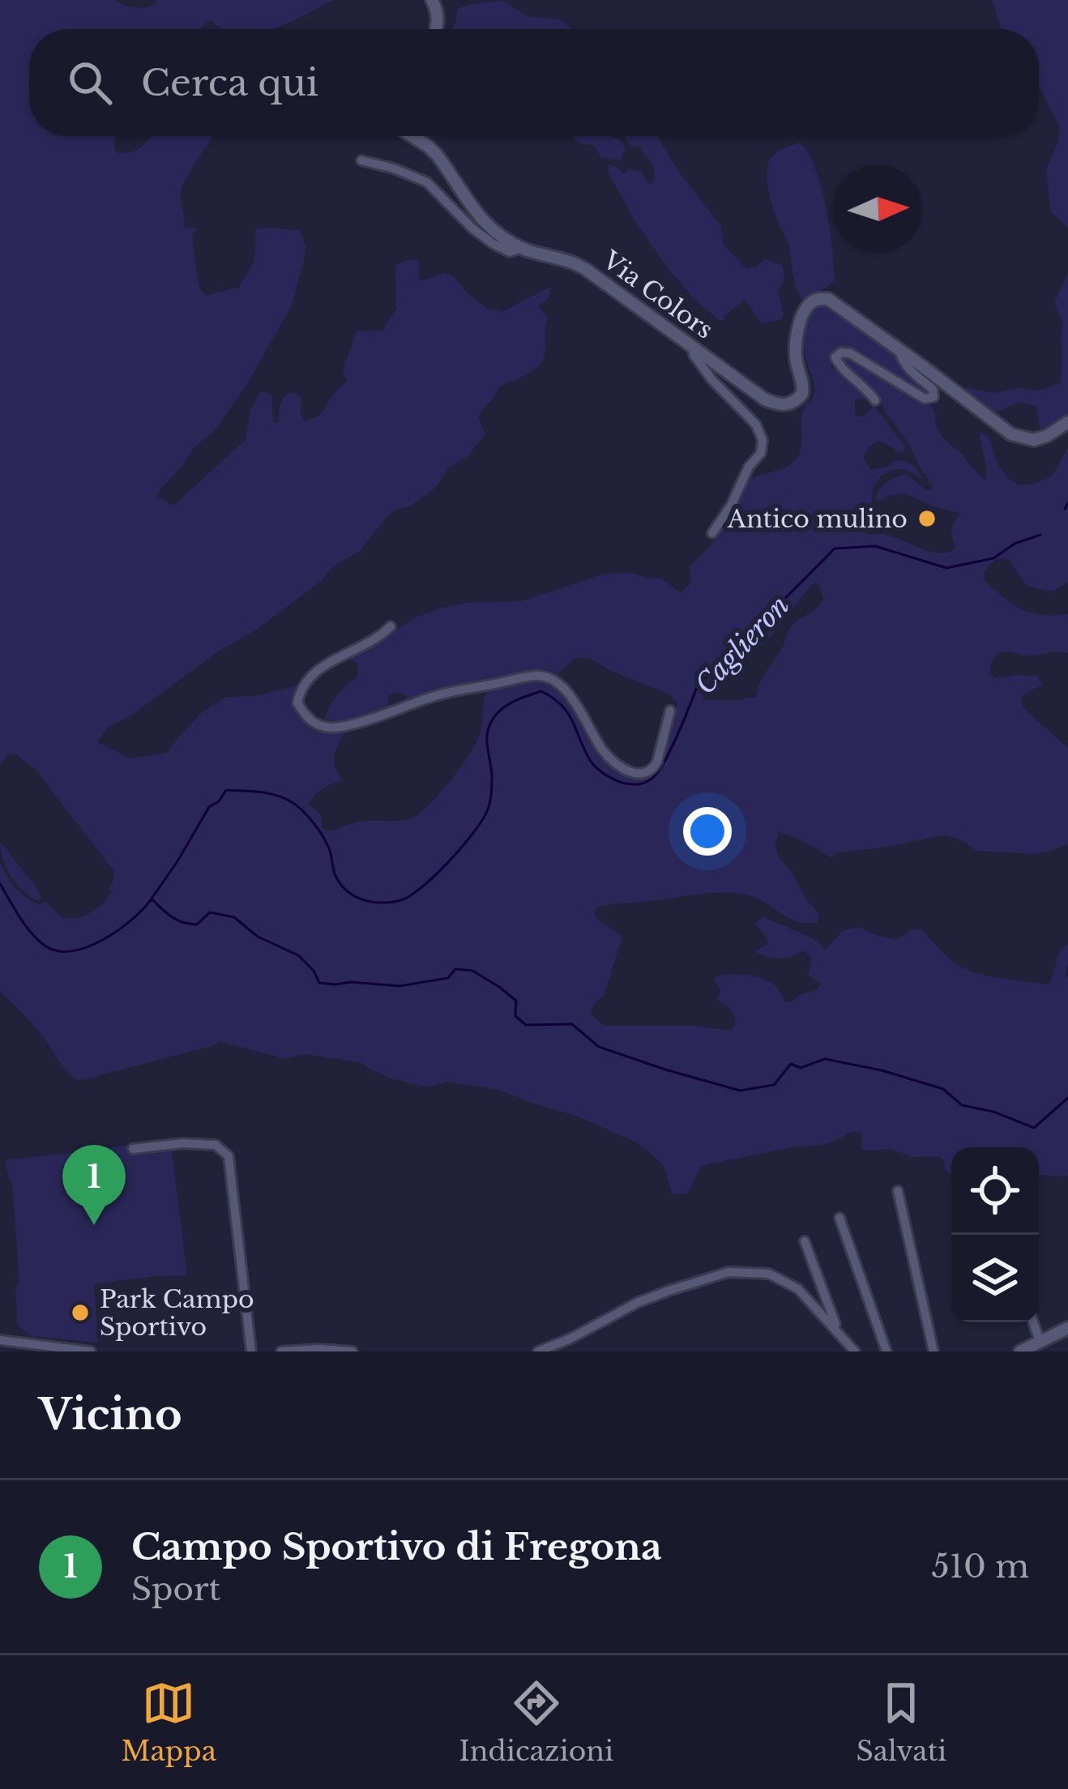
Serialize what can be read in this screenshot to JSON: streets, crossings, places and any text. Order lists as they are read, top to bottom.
{
  "streets": {
    "street": ["Via Colors"]
  },
  "water": ["Caglieron"],
  "places": ["Antico mulino", "Park Campo Sportivo"],
  "north": "right",
  "page": {
    "search": "Cerca qui",
    "pins": "1",
    "heading": "Vicino",
    "list": [
      {
        "mark": "1",
        "name": "Campo Sportivo di Fregona",
        "note": "Sport",
        "value": "510 m"
      }
    ],
    "nav": ["Mappa", "Indicazioni", "Salvati"]
  }
}
